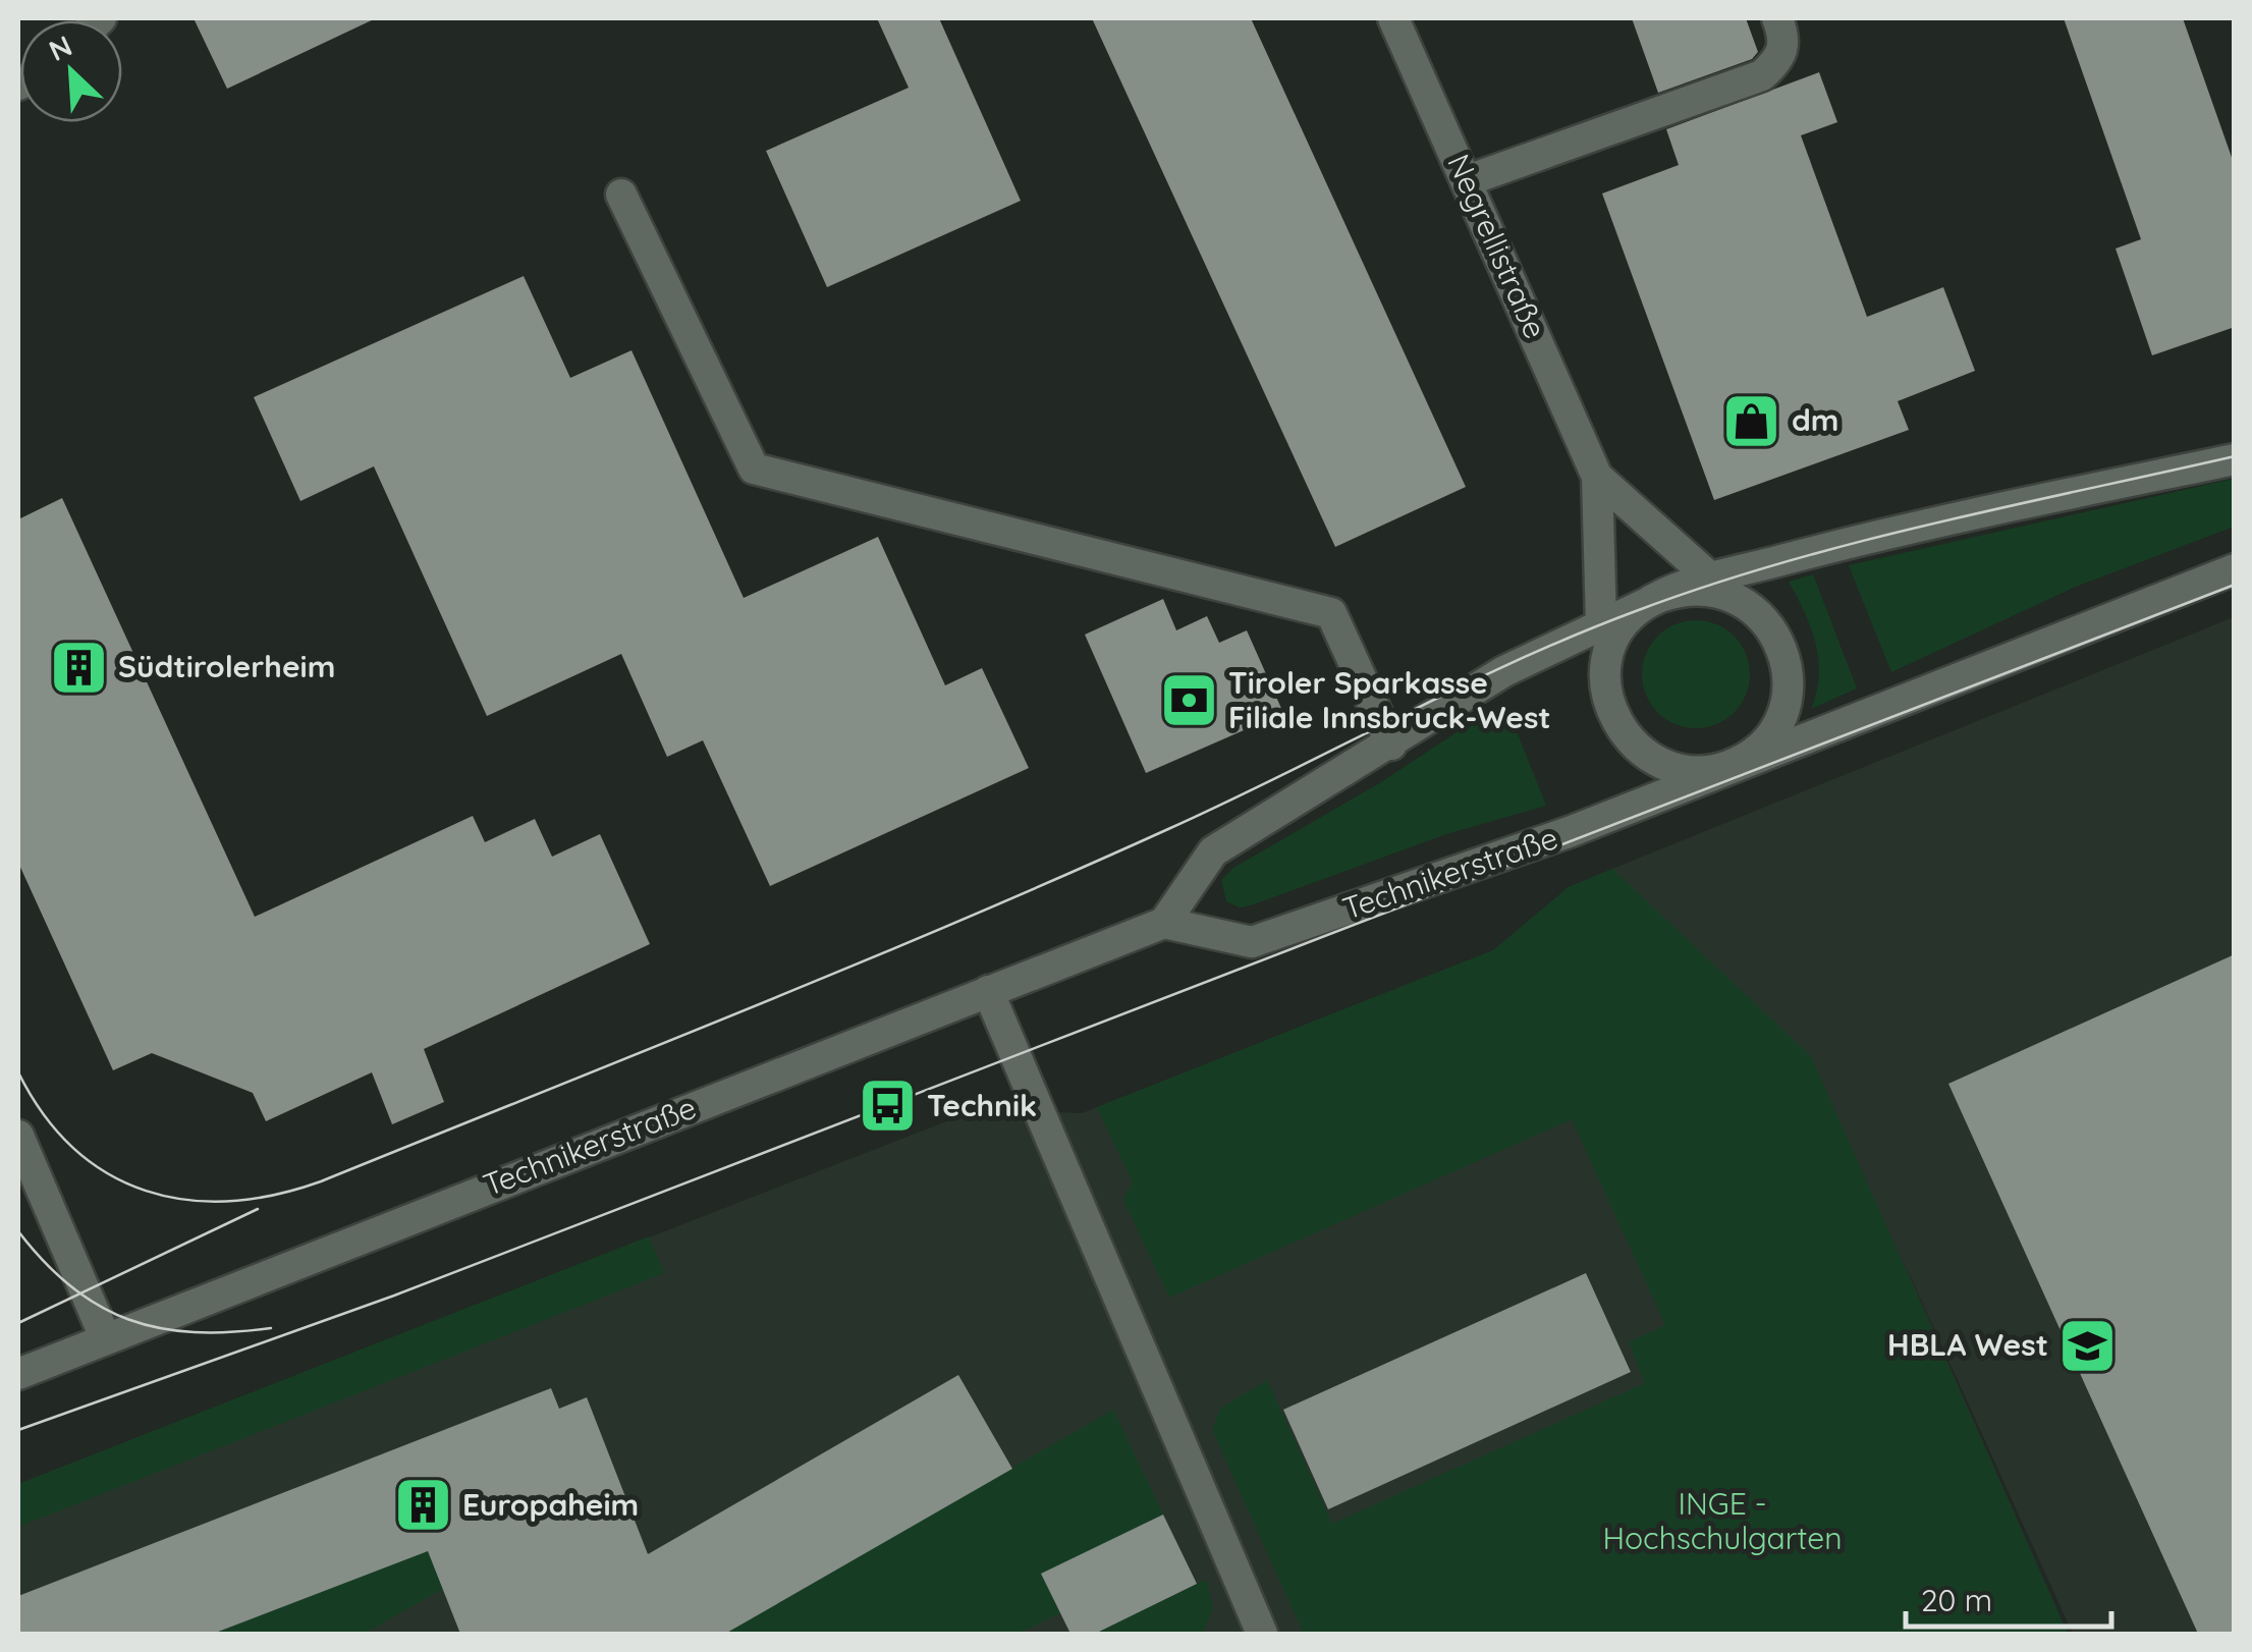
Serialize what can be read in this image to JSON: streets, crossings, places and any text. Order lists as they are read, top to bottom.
{
  "streets": {
    "street": ["Negrellistraße", "Technikerstraße"]
  },
  "crossings": [
    ["Negrellistraße", "Technikerstraße"]
  ],
  "parks": ["INGE - Hochschulgarten"],
  "places": {
    "shop": ["dm"],
    "building": ["Südtirolerheim", "Europaheim"],
    "bank": ["Tiroler Sparkasse Filiale Innsbruck-West"],
    "bus stop": ["Technik"],
    "school or university": ["HBLA West"]
  },
  "scale_bar": "20 m",
  "north": "top left"
}
